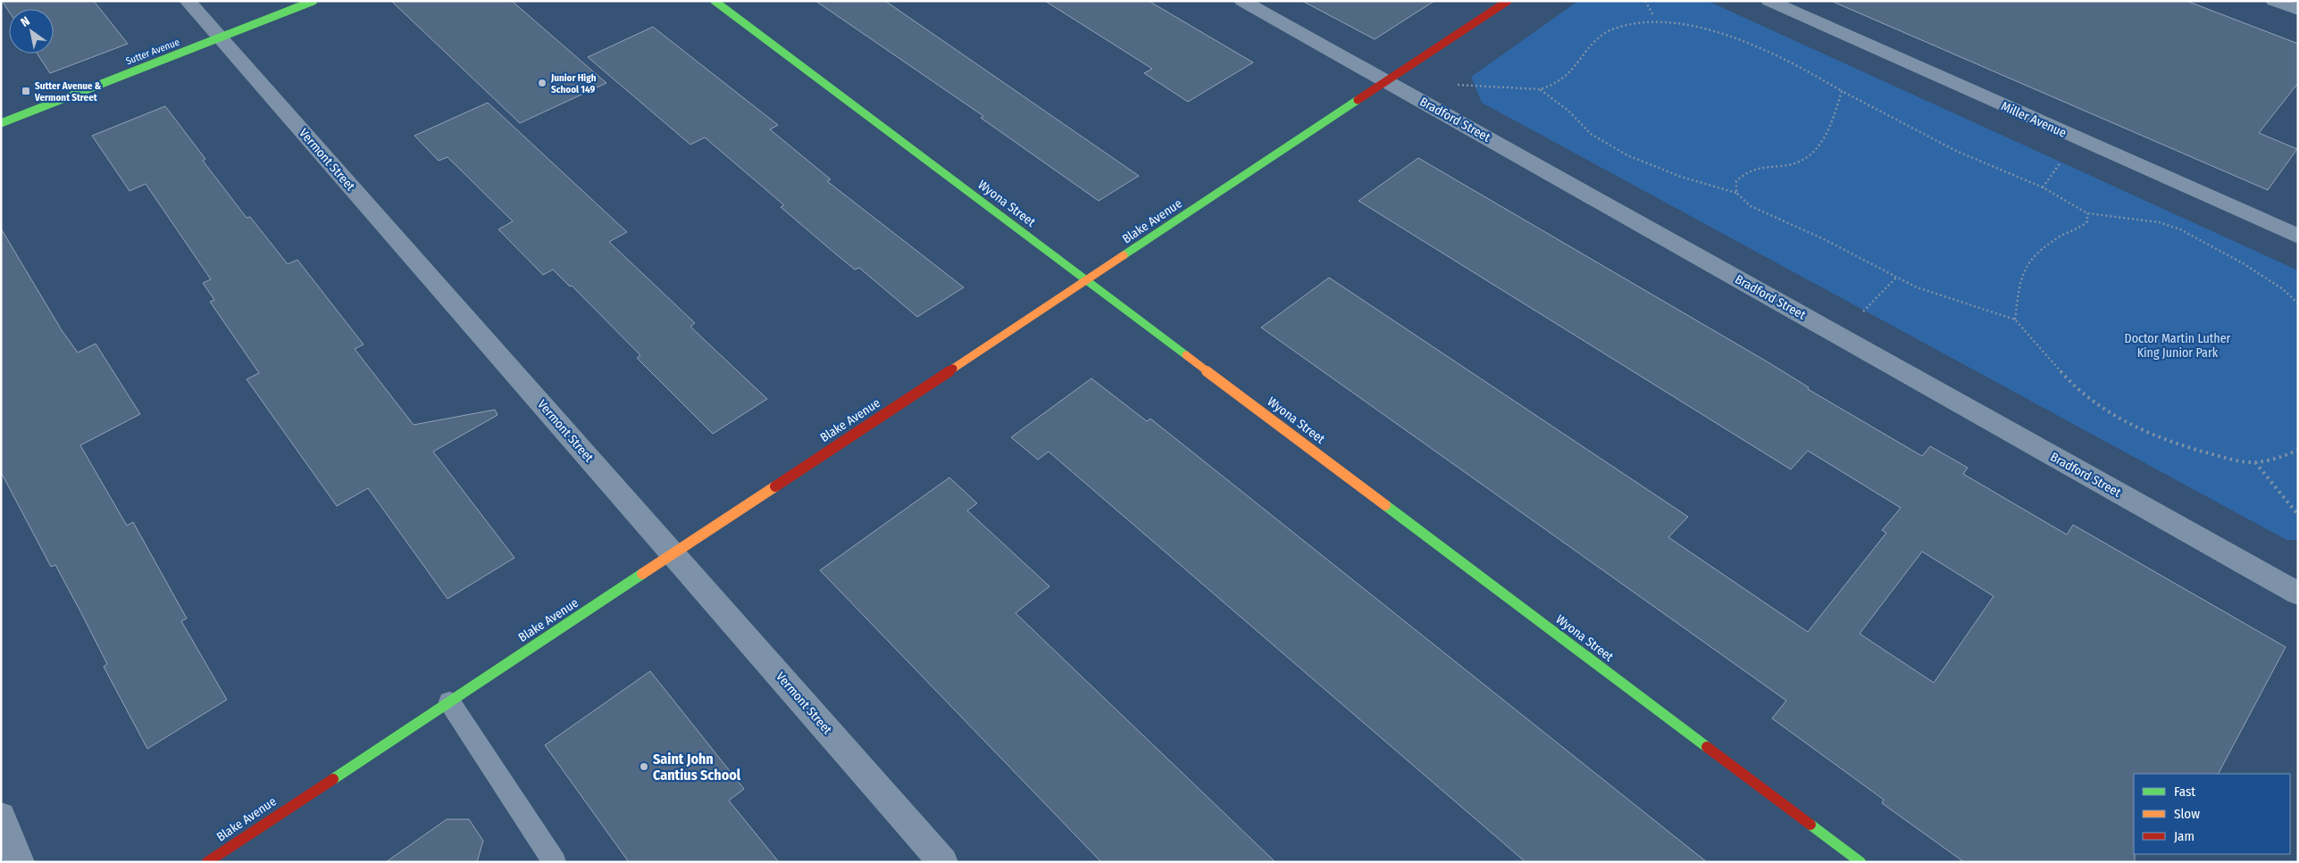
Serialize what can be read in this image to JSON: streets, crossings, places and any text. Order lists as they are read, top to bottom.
{
  "streets": {
    "street": [
      "Sutter Avenue",
      "Bradford Street",
      "Miller Avenue",
      "Vermont Street",
      "Wyona Street",
      "Blake Avenue"
    ]
  },
  "crossings": [
    ["Sutter Avenue", "Vermont Street"],
    ["Bradford Street", "Blake Avenue"],
    ["Vermont Street", "Blake Avenue"],
    ["Wyona Street", "Blake Avenue"]
  ],
  "parks": ["Doctor Martin Luther King Junior Park"],
  "places": {
    "other": ["Junior High School 149", "Saint John Cantius School"],
    "transit": ["Sutter Avenue & Vermont Street"]
  },
  "legend": ["Fast", "Slow", "Jam"],
  "north": "top left"
}
